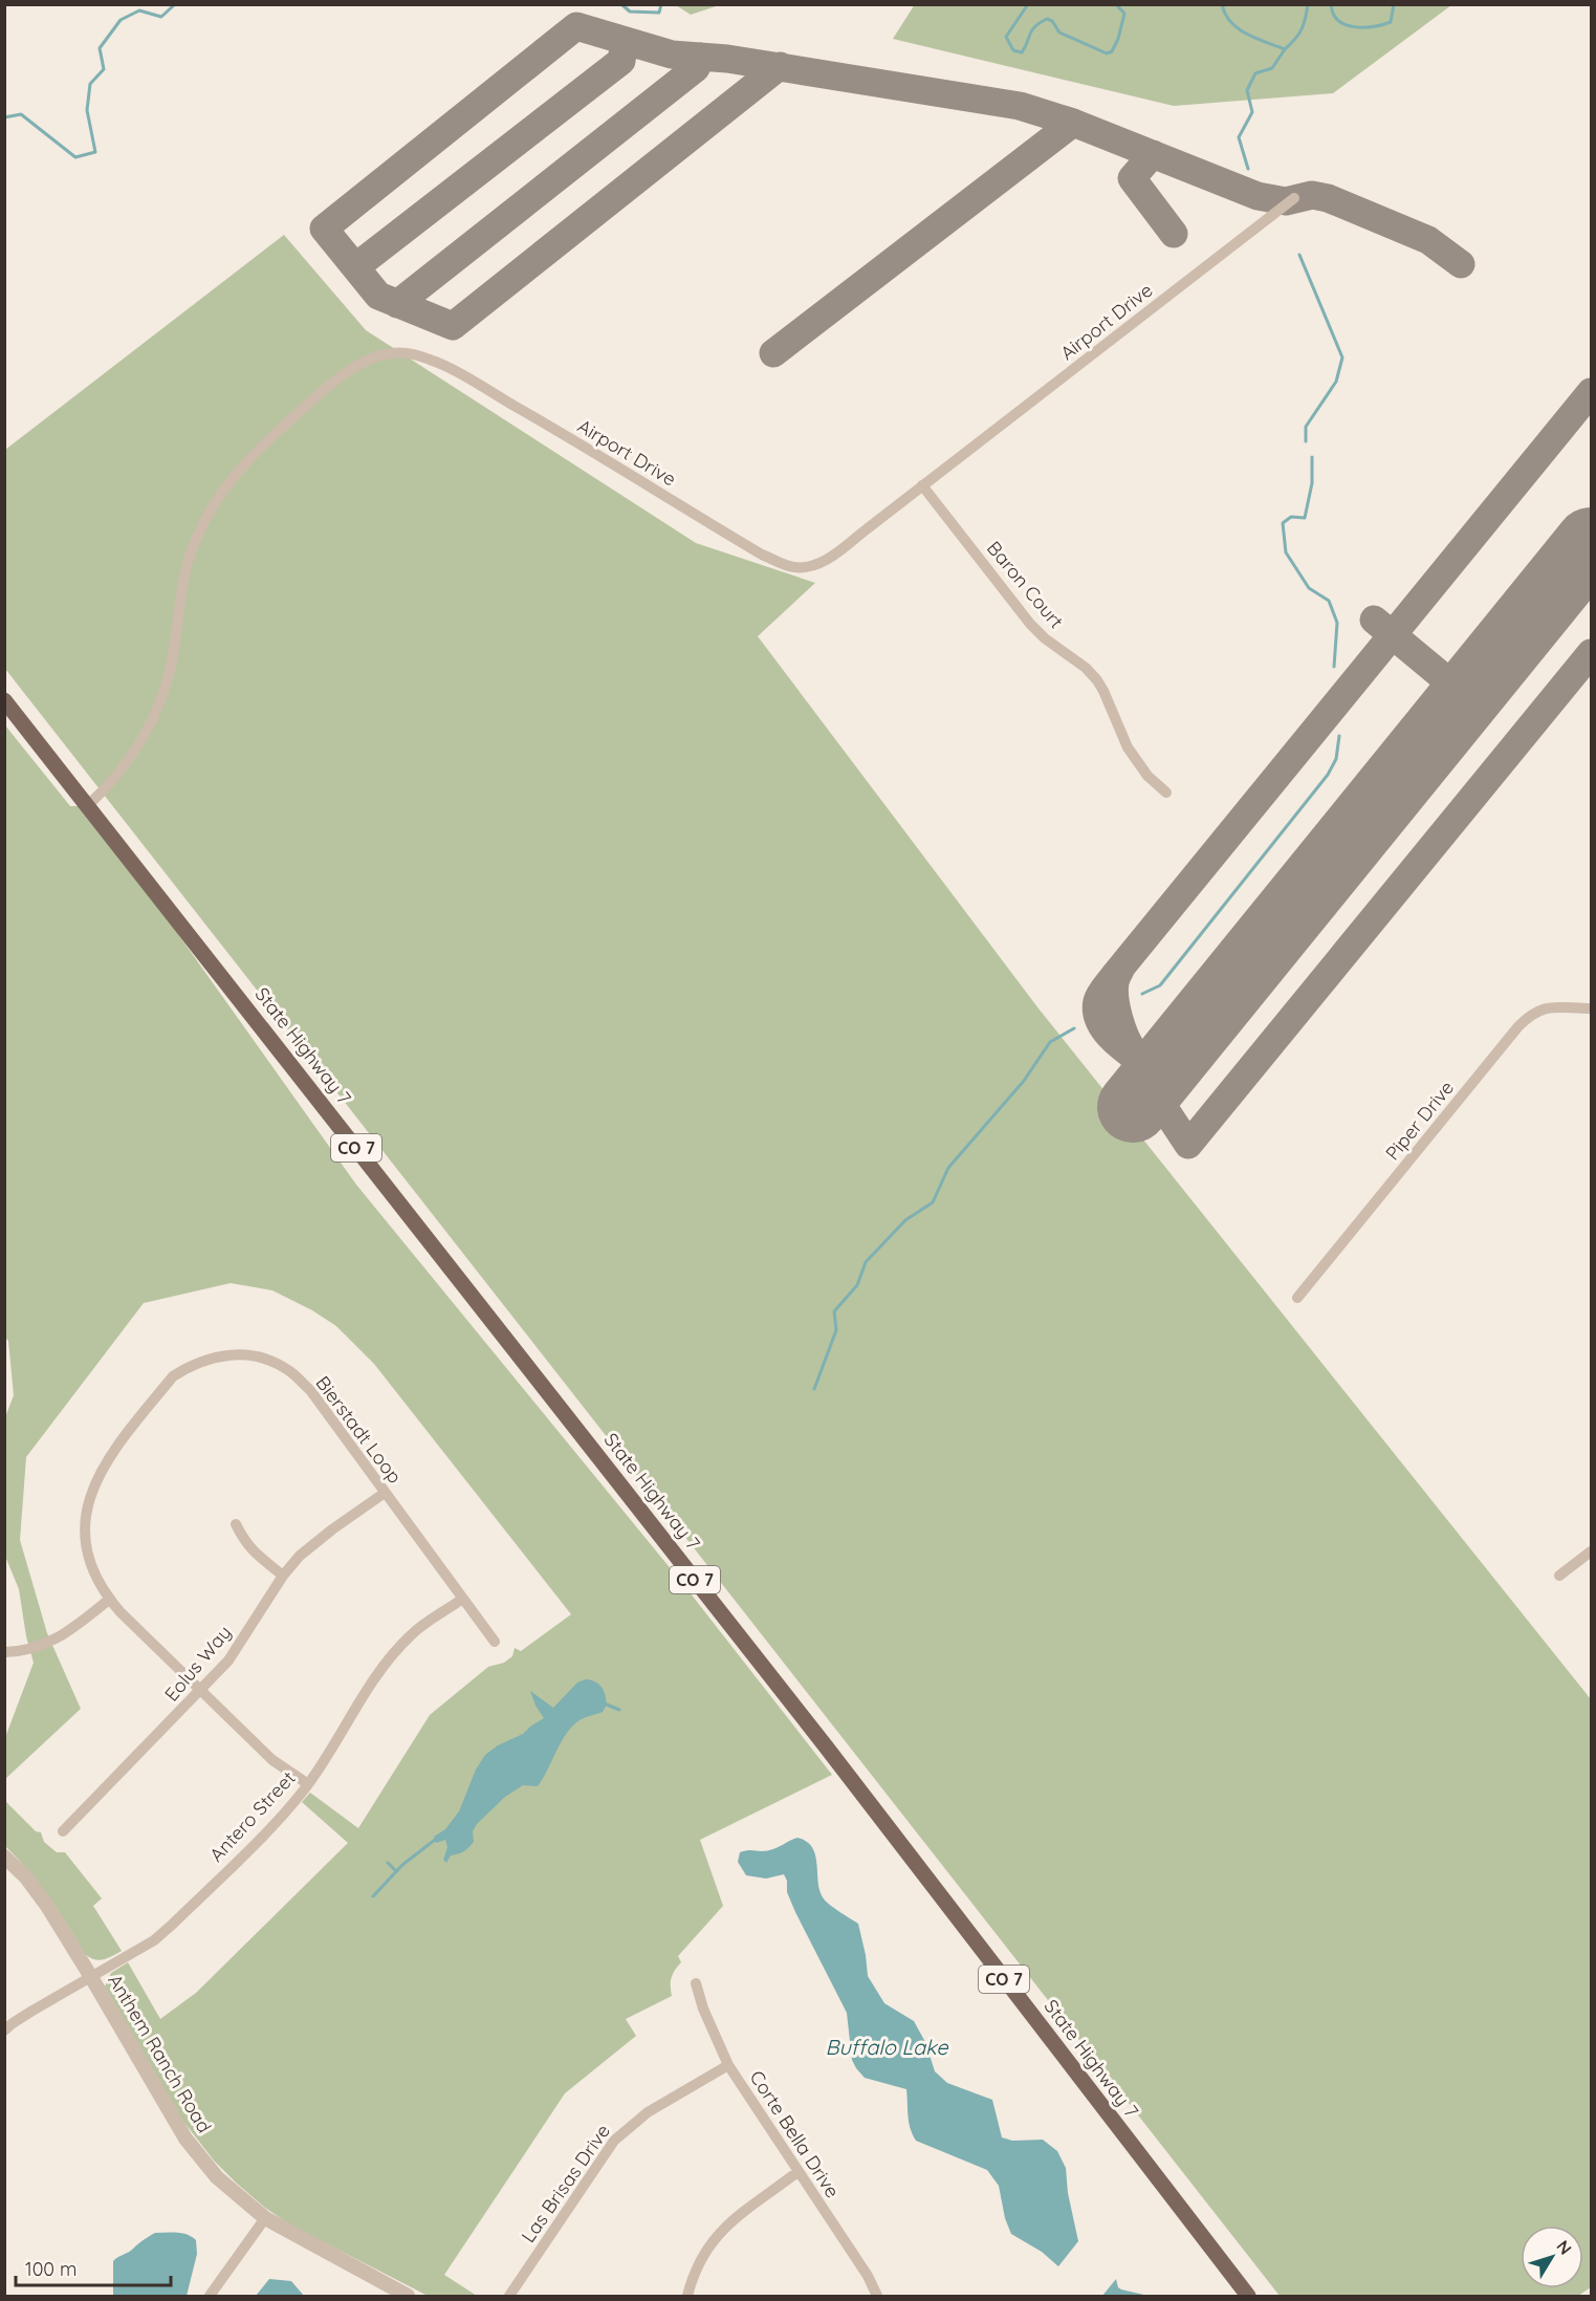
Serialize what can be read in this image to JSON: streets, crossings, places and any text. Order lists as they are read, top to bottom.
{
  "streets": {
    "main road": ["State Highway 7", "CO 7"],
    "street": [
      "Airport Drive",
      "Baron Court",
      "Piper Drive",
      "Bierstadt Loop",
      "Eolus Way",
      "Antero Street",
      "Anthem Ranch Road",
      "Corte Bella Drive",
      "Las Brisas Drive"
    ]
  },
  "crossings": [
    ["Airport Drive", "Baron Court"],
    ["Airport Drive", "State Highway 7"],
    ["Airport Drive", "CO 7"],
    ["State Highway 7", "CO 7"],
    ["Bierstadt Loop", "Eolus Way"],
    ["Bierstadt Loop", "Antero Street"],
    ["Antero Street", "Anthem Ranch Road"],
    ["Corte Bella Drive", "Las Brisas Drive"]
  ],
  "water": ["Buffalo Lake"],
  "scale_bar": "100 m",
  "north": "top right"
}
